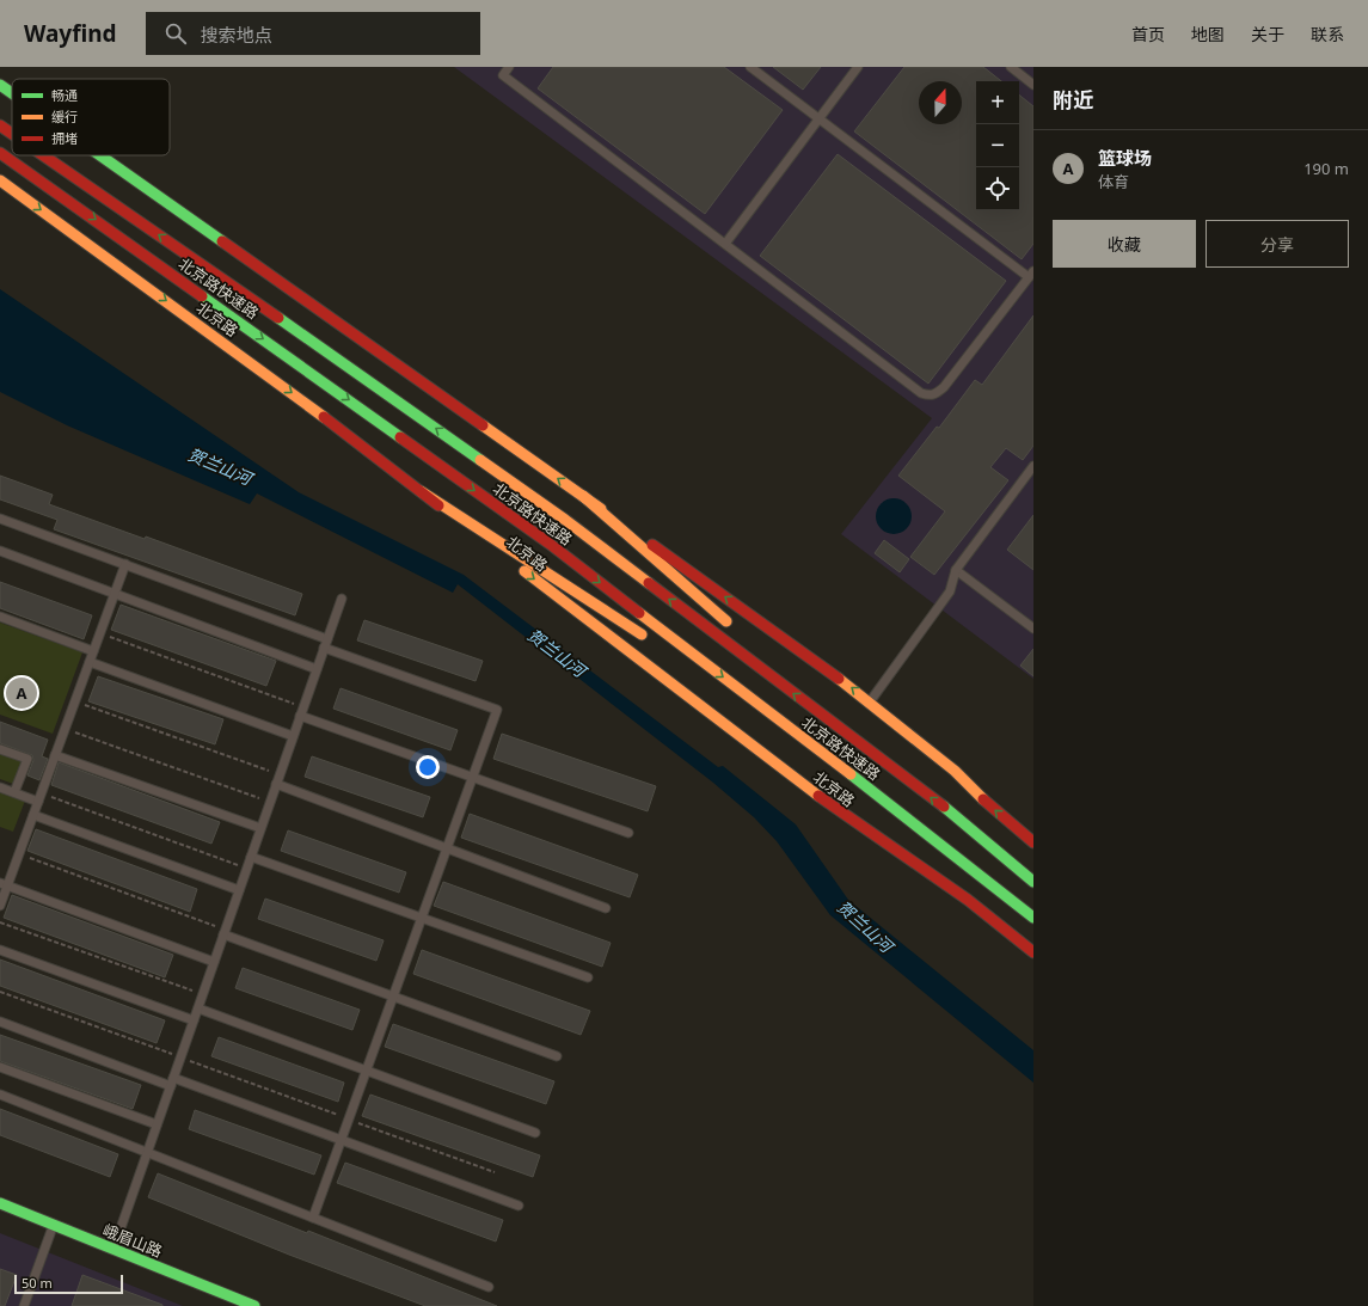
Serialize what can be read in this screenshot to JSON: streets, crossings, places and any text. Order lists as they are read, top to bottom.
{
  "streets": {
    "main road": ["北京路快速路", "北京路", "峨眉山路"]
  },
  "water": ["贺兰山河"],
  "legend": ["畅通", "缓行", "拥堵"],
  "scale_bar": "50 m",
  "north": "top",
  "page": {
    "header": "Wayfind",
    "search": "搜索地点",
    "nav": [
      "首页",
      "地图",
      "关于",
      "联系"
    ],
    "heading": "附近",
    "map_buttons": ["+", "−"],
    "list": [
      {
        "mark": "A",
        "name": "篮球场",
        "note": "体育",
        "value": "190 m"
      }
    ],
    "buttons": ["收藏", "分享"],
    "pins": "A",
    "scale": "50 m"
  }
}
